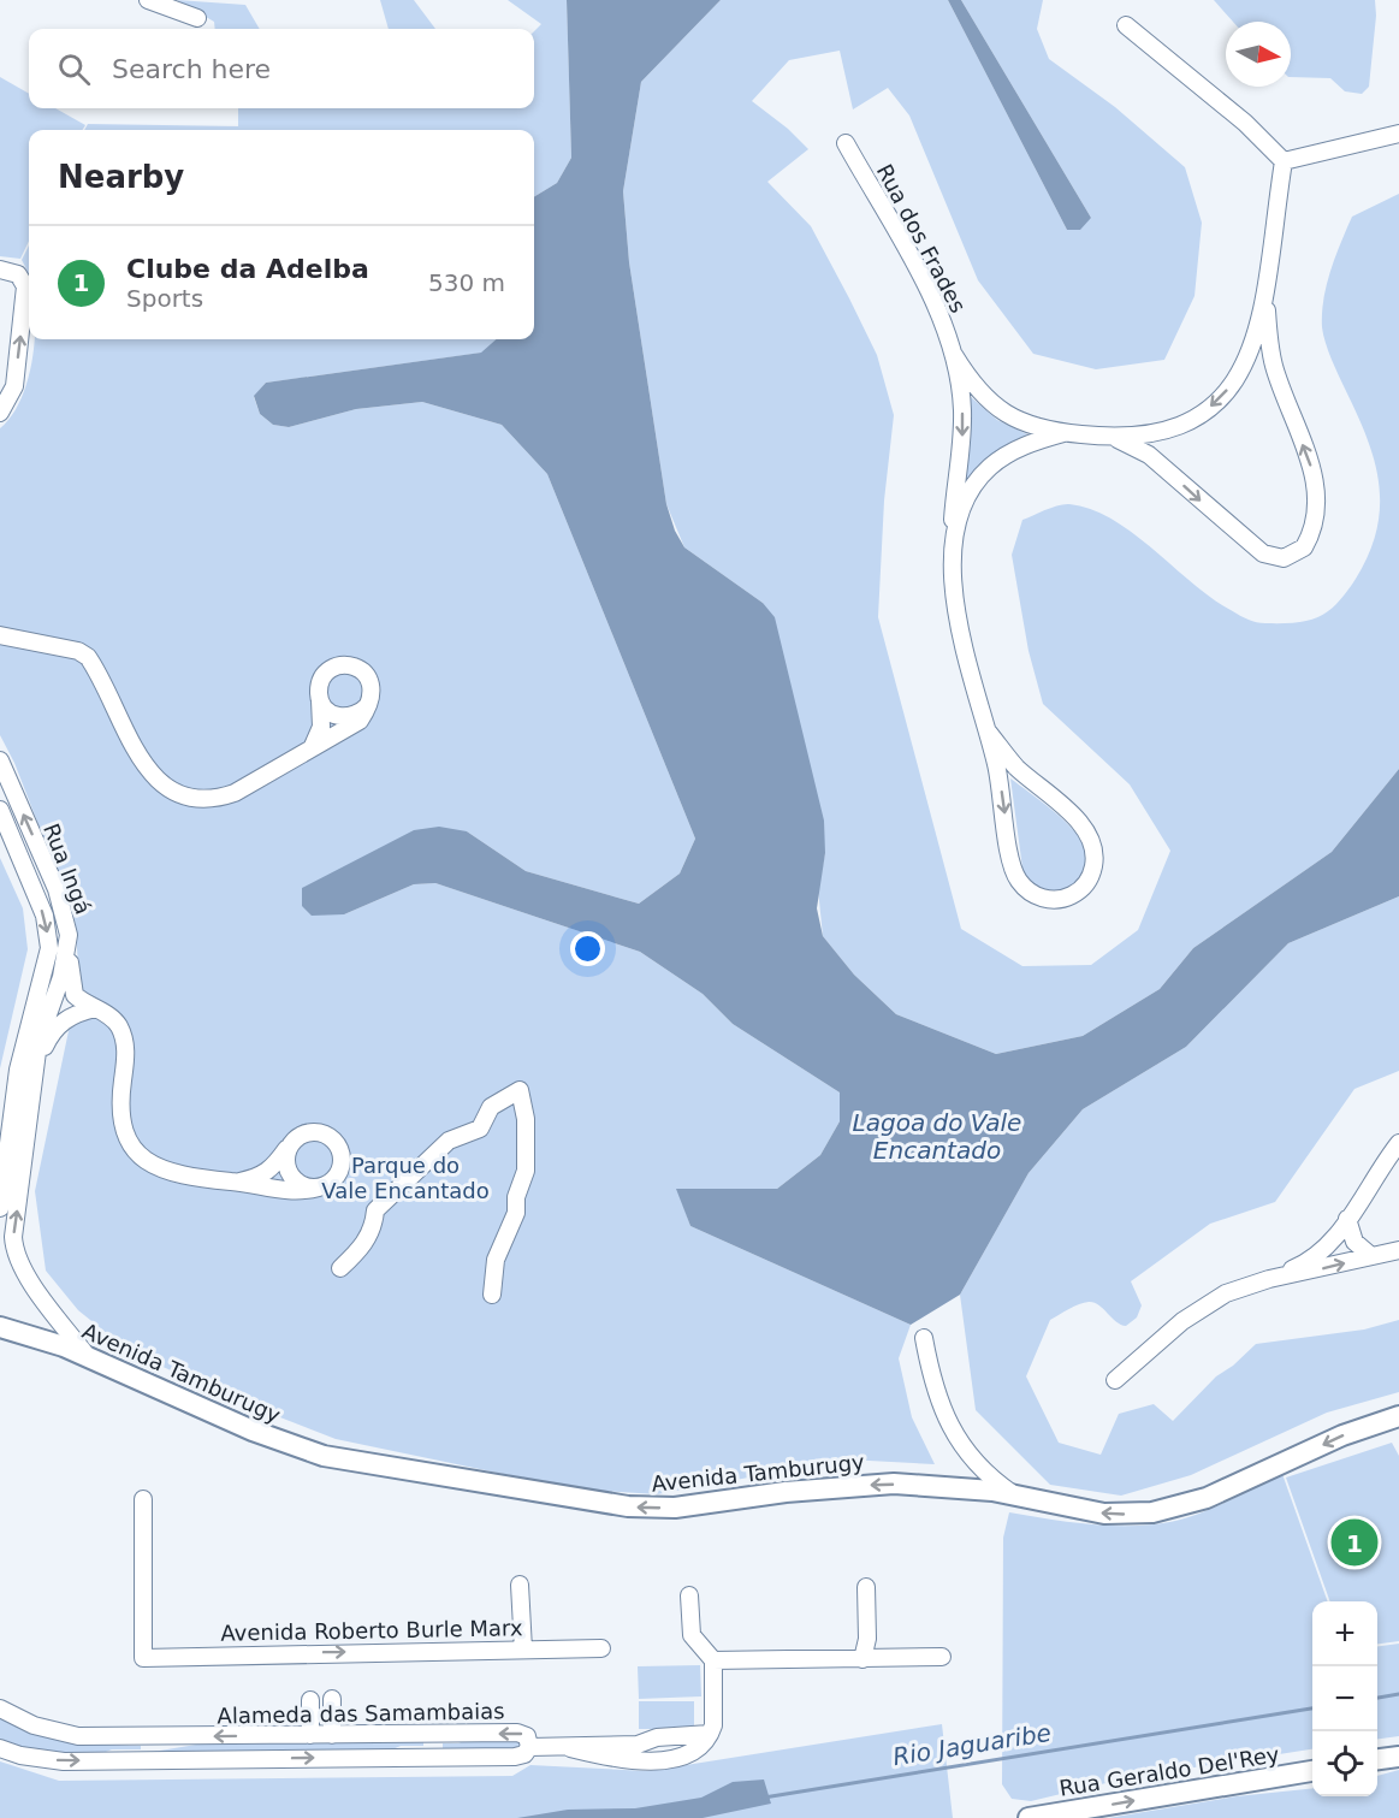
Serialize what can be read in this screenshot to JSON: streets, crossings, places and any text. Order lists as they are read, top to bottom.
{
  "streets": {
    "main road": ["Avenida Tamburugy", "Rua Geraldo Del'Rey"],
    "street": [
      "Rua dos Frades",
      "Rua Ingá",
      "Avenida Roberto Burle Marx",
      "Alameda das Samambaias"
    ]
  },
  "crossings": [
    ["Rua Ingá", "Avenida Tamburugy"]
  ],
  "one_way": ["Avenida Tamburugy", "Rua Geraldo Del'Rey"],
  "water": ["Lagoa do Vale Encantado", "Rio Jaguaribe"],
  "parks": ["Parque do Vale Encantado"],
  "north": "right",
  "page": {
    "search": "Search here",
    "heading": "Nearby",
    "list": [
      {
        "mark": "1",
        "name": "Clube da Adelba",
        "note": "Sports",
        "value": "530 m"
      }
    ],
    "pins": "1",
    "map_buttons": ["+", "−"]
  }
}
